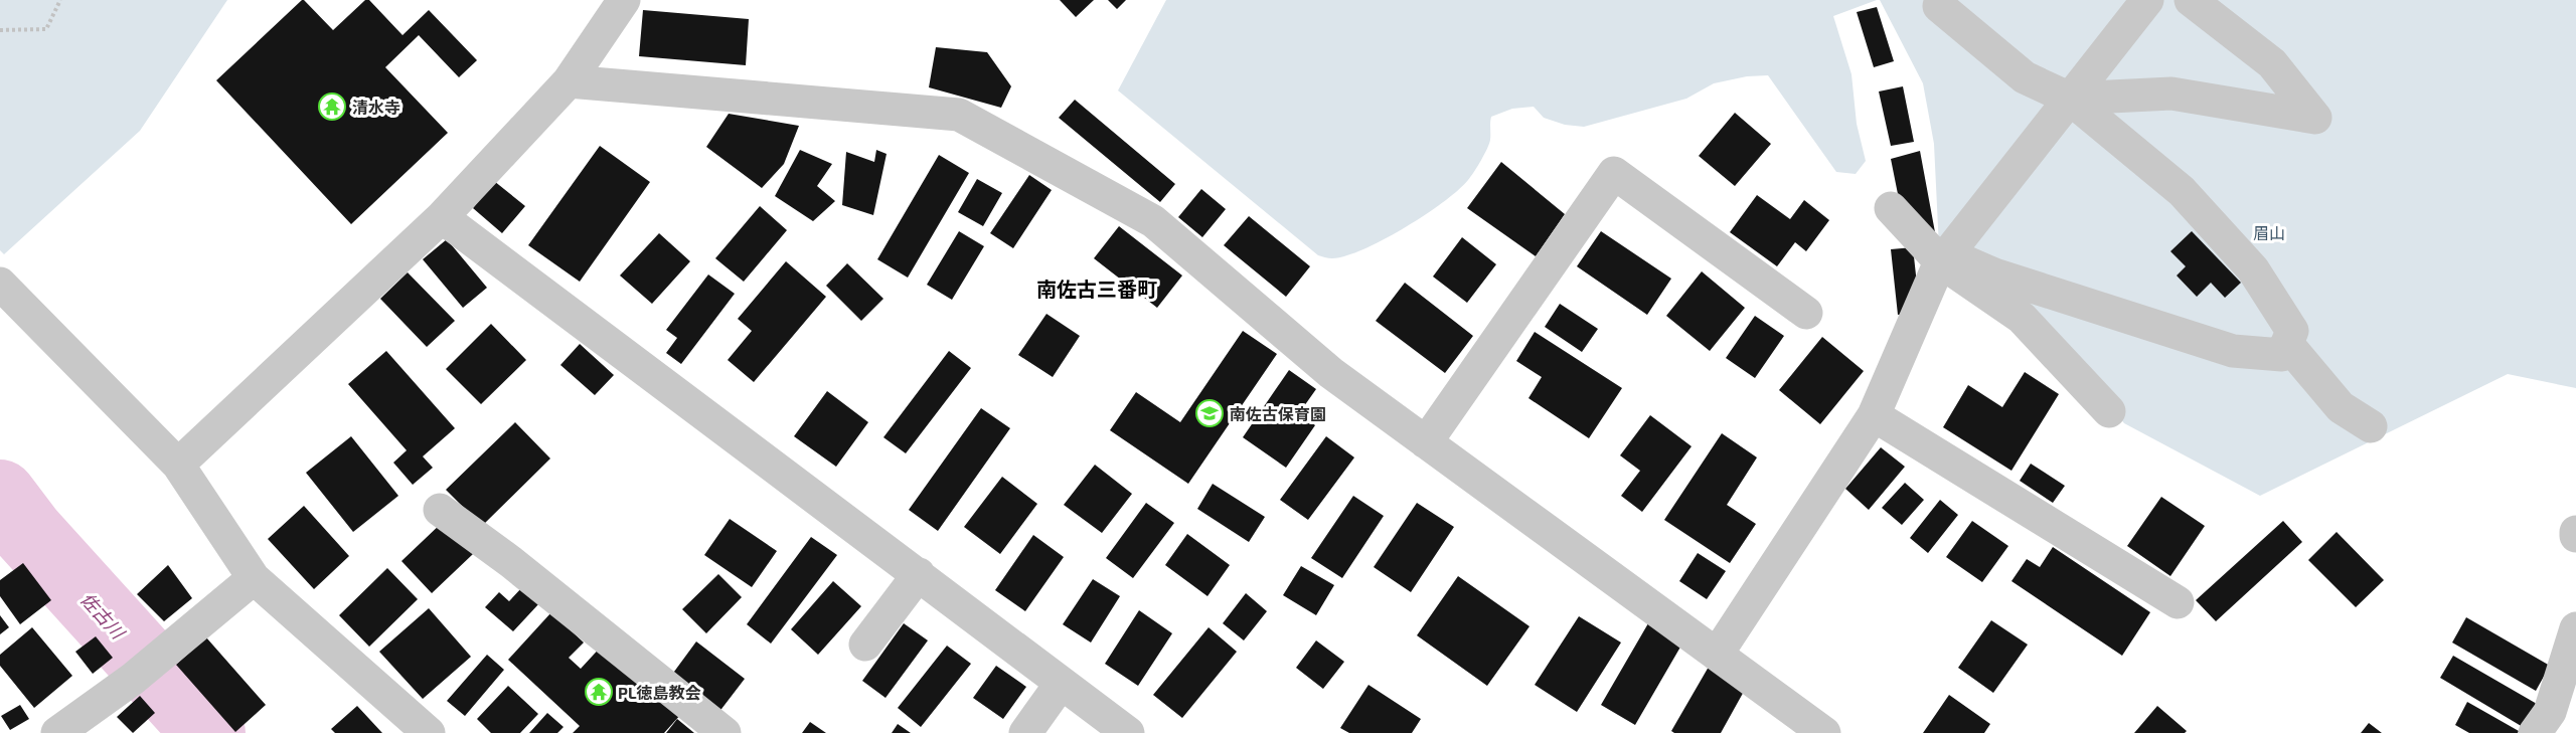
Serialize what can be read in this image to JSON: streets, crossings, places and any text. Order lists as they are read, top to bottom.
{
  "districts": ["南佐古三番町"],
  "water": ["佐古川"],
  "parks": ["眉山"],
  "places": {
    "temple": ["清水寺", "PL徳島教会"],
    "school or university": ["南佐古保育園"]
  }
}
